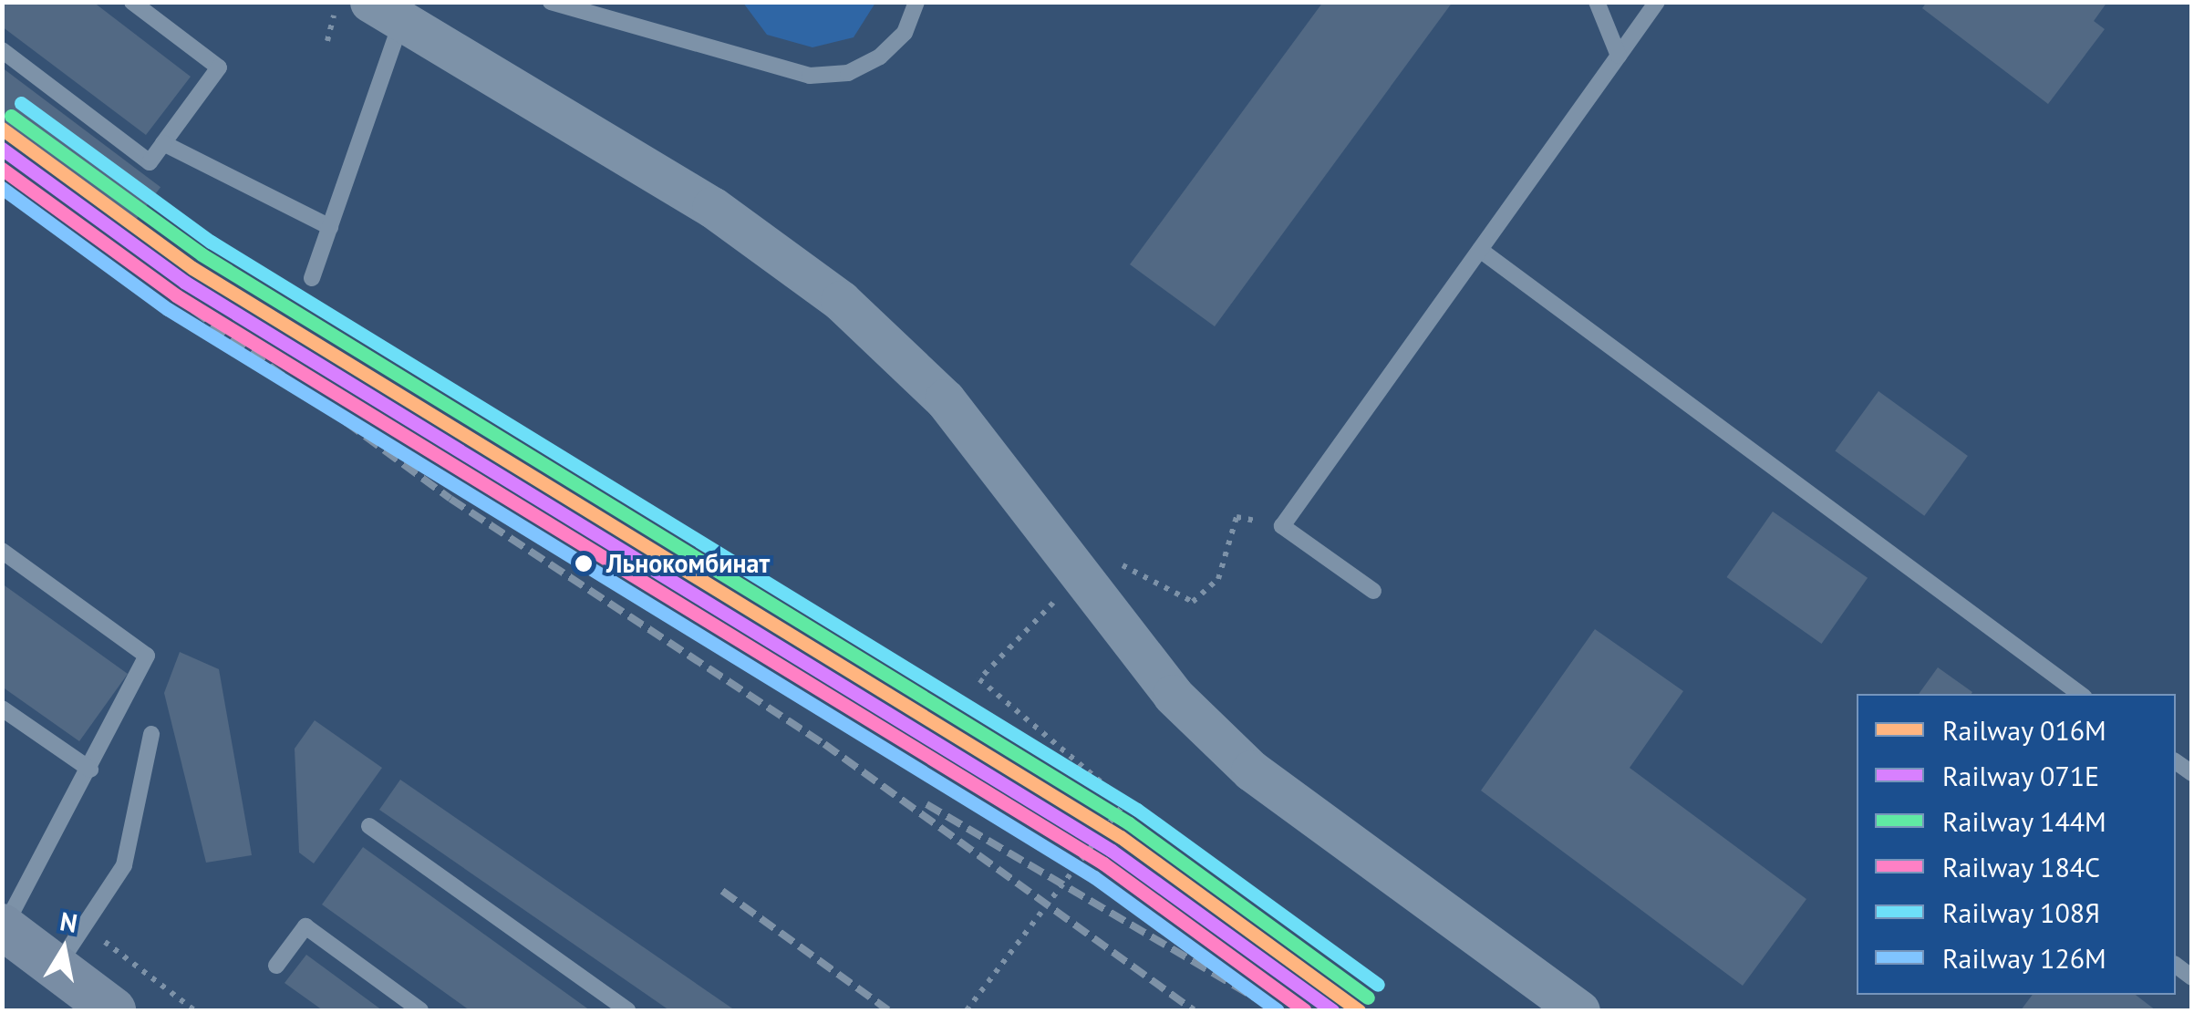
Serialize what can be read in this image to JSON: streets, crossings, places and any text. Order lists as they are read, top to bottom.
{
  "places": ["Льнокомбинат"],
  "lines": [
    "rail line 108Я",
    "rail line 144М",
    "rail line 016М",
    "rail line 071Е",
    "rail line 184С",
    "rail line 126М"
  ],
  "legend": [
    "Railway 016М",
    "Railway 071Е",
    "Railway 144М",
    "Railway 184С",
    "Railway 108Я",
    "Railway 126М"
  ],
  "north": "top"
}
